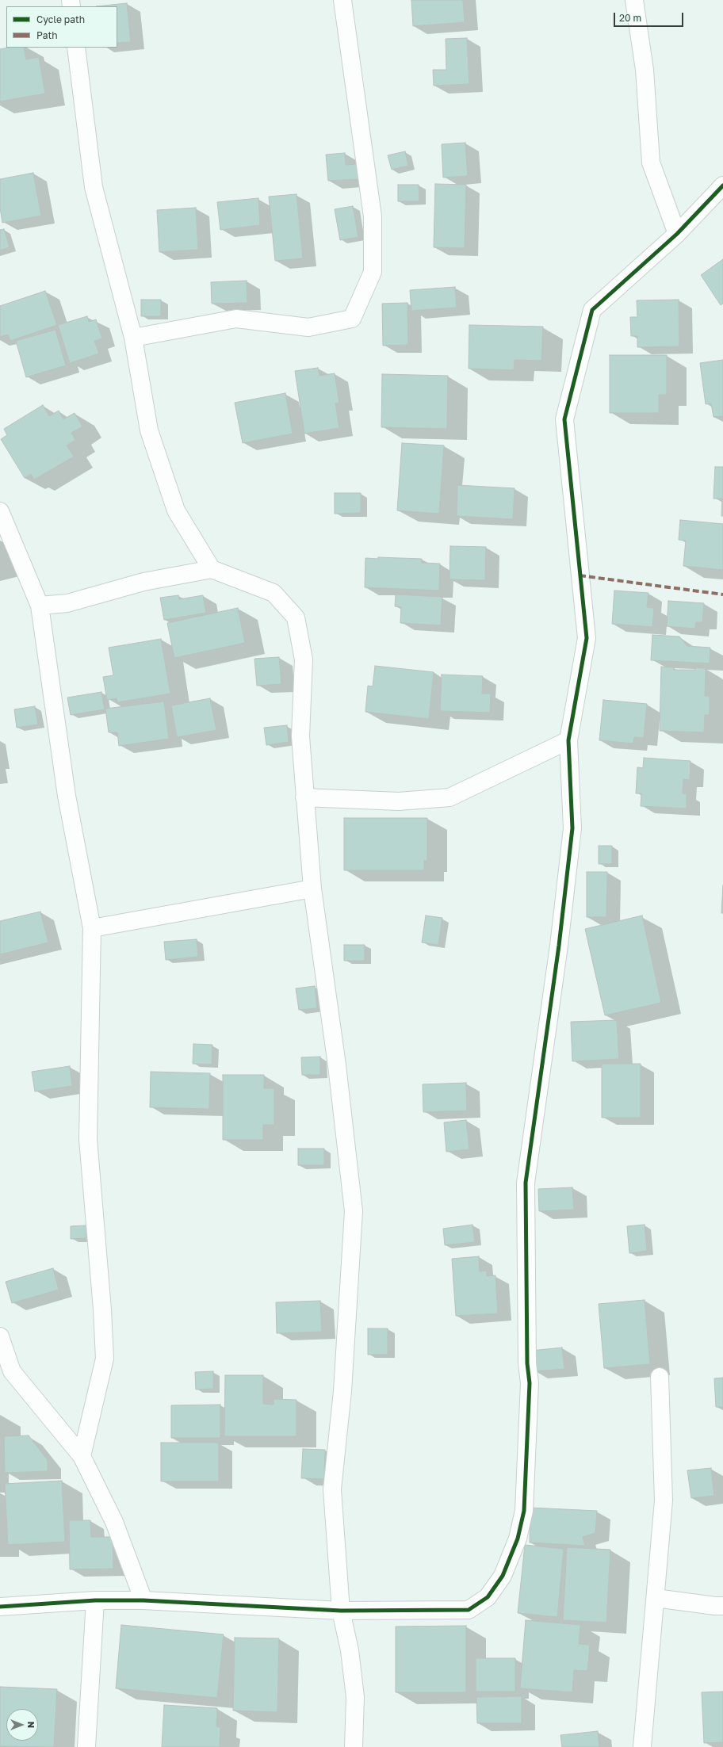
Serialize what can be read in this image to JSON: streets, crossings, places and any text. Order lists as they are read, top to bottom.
{
  "legend": ["Cycle path", "Path"],
  "scale_bar": "20 m",
  "north": "right"
}
